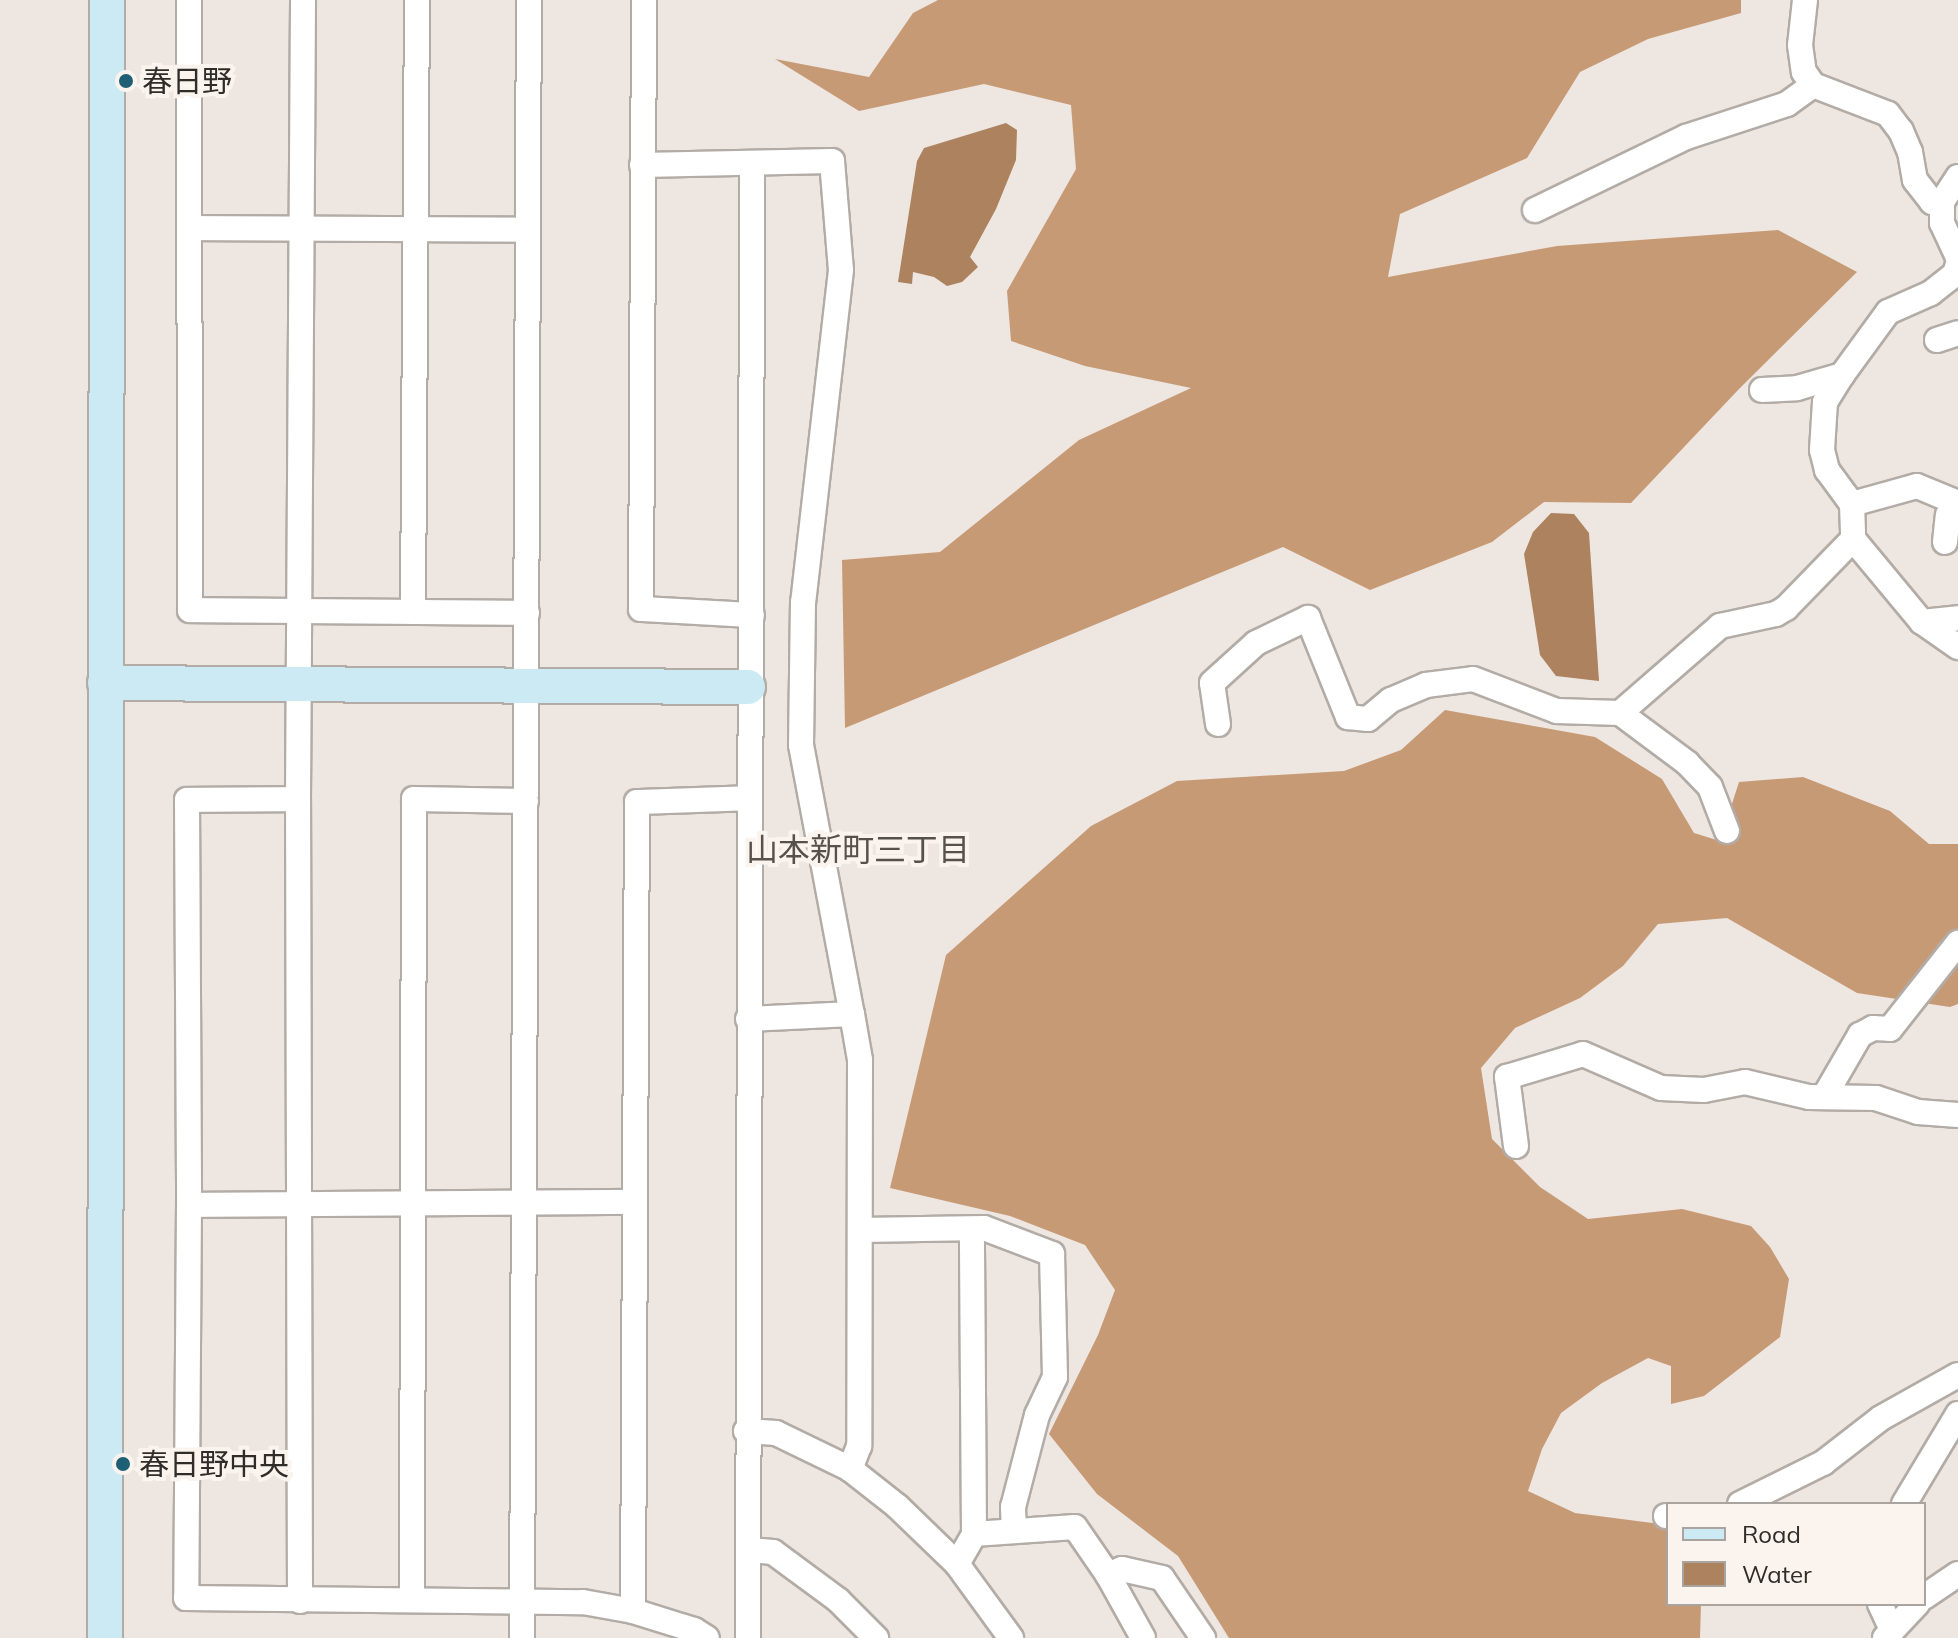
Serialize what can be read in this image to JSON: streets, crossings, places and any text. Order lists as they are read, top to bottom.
{
  "districts": ["山本新町三丁目"],
  "places": ["春日野", "春日野中央"],
  "legend": ["Road", "Water"]
}
